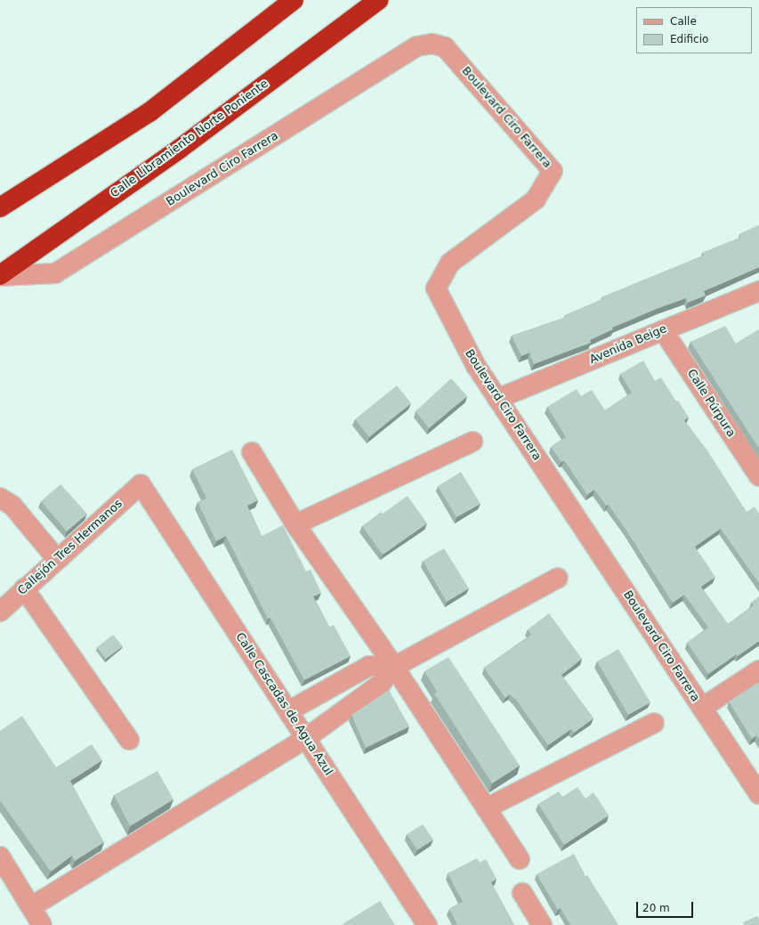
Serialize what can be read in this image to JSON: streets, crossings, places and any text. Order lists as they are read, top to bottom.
{
  "streets": {
    "highway": ["Calle Libramiento Norte Poniente"],
    "street": [
      "Boulevard Ciro Farrera",
      "Avenida Beige",
      "Calle Púrpura",
      "Callejón Tres Hermanos",
      "Calle Cascadas de Agua Azul"
    ]
  },
  "crossings": [
    ["Boulevard Ciro Farrera", "Calle Libramiento Norte Poniente"],
    ["Boulevard Ciro Farrera", "Avenida Beige"],
    ["Avenida Beige", "Calle Púrpura"],
    ["Callejón Tres Hermanos", "Calle Cascadas de Agua Azul"]
  ],
  "legend": ["Calle", "Edificio"],
  "scale_bar": "20 m"
}
